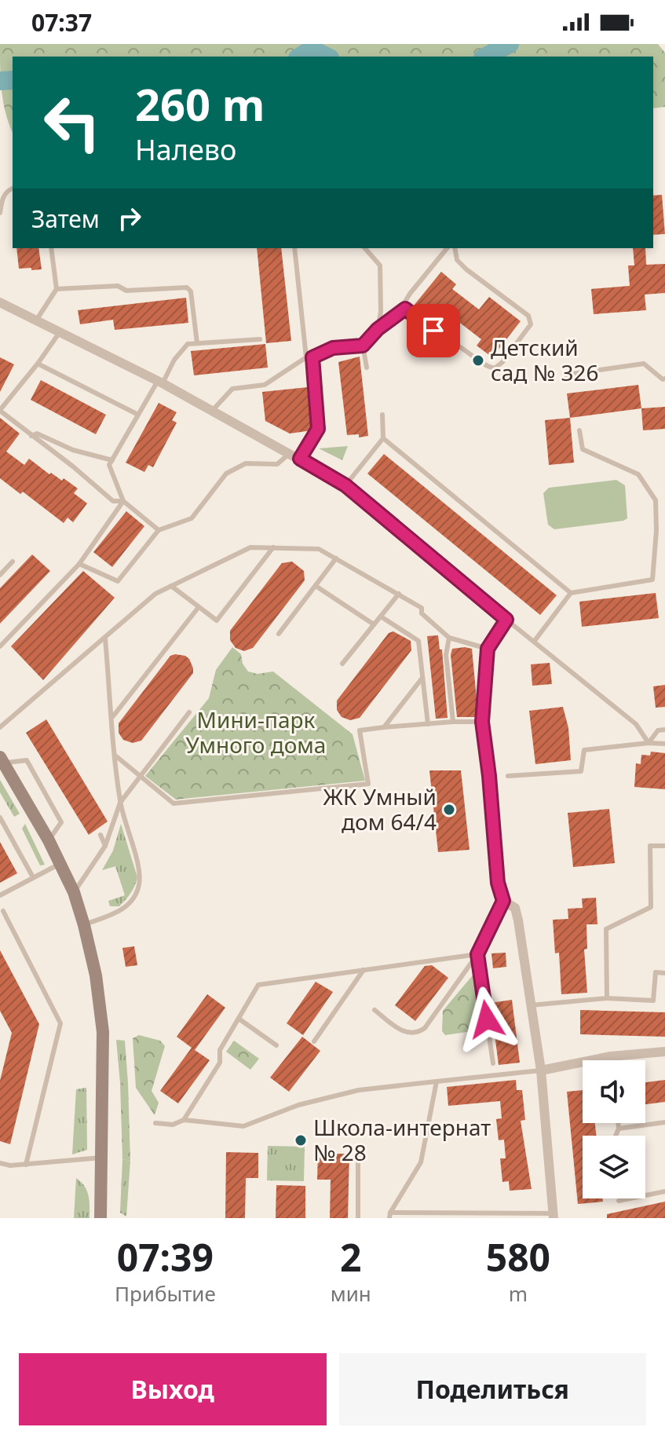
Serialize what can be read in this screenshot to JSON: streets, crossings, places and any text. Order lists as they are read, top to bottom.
{
  "parks": ["Мини-парк Умного дома"],
  "places": ["Детский сад № 326", "ЖК Умный дом 64/4", "Школа-интернат № 28"],
  "page": {
    "status": "07:37",
    "turn": ["260 m", "Налево"],
    "then": "Затем",
    "eta": [
      "07:39",
      "Прибытие",
      "2",
      "мин",
      "580",
      "m"
    ],
    "buttons": ["Выход", "Поделиться"]
  }
}
